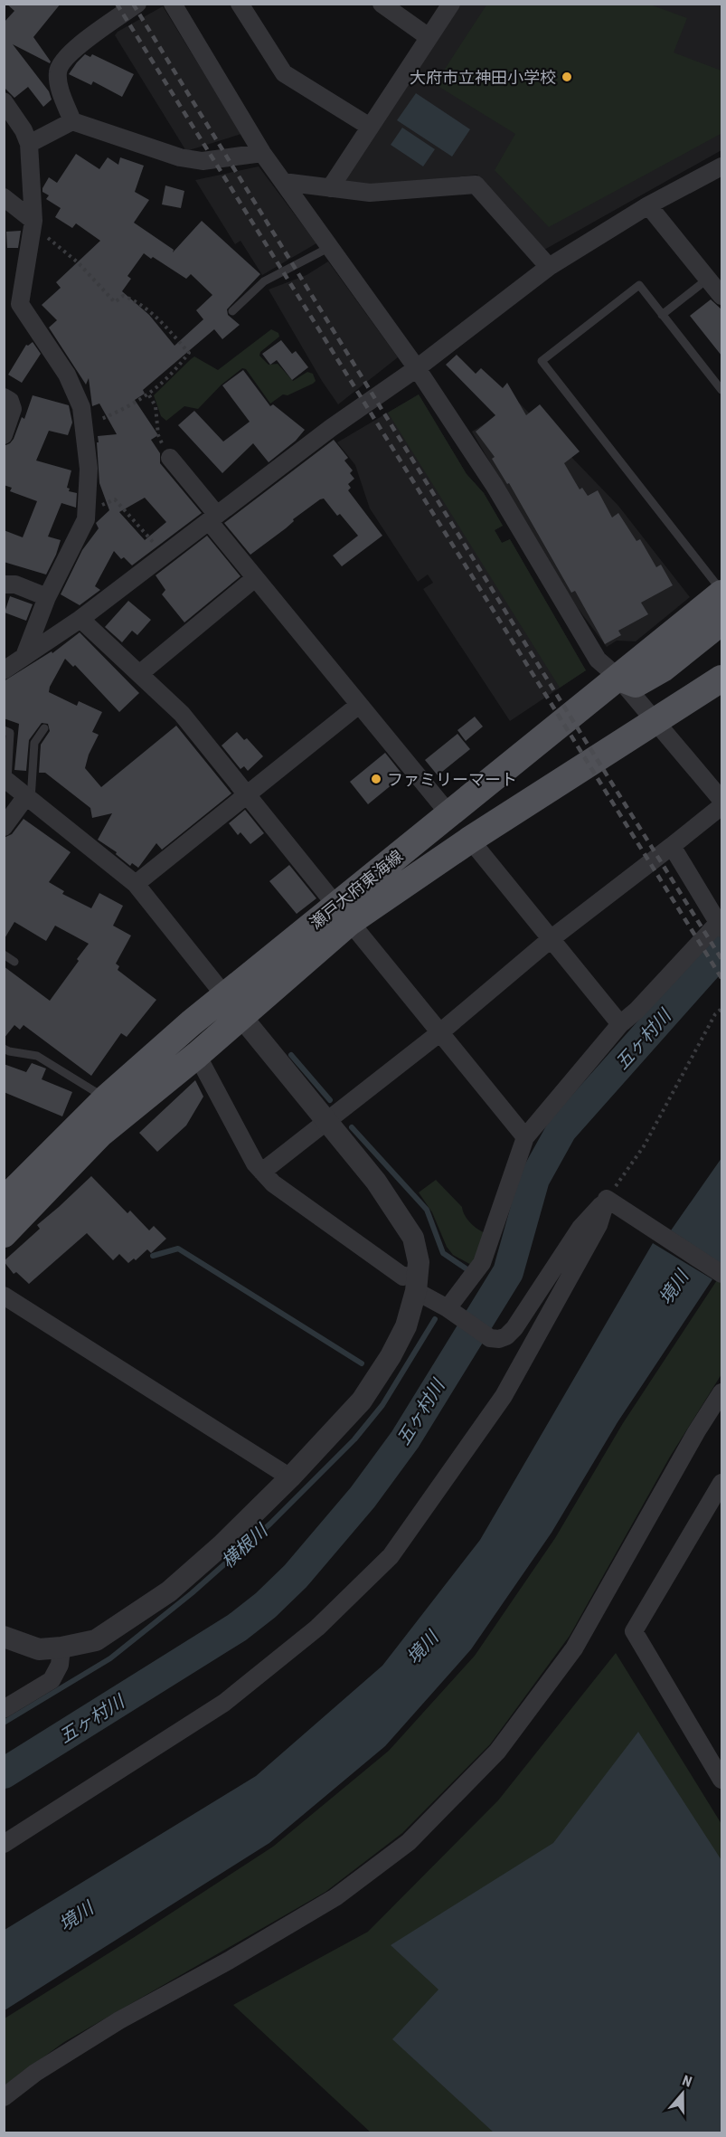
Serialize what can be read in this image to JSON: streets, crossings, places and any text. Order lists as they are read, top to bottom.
{
  "streets": {
    "main road": ["瀬戸大府東海線"]
  },
  "water": ["五ヶ村川", "境川", "横根川"],
  "places": ["大府市立神田小学校", "ファミリーマート"],
  "north": "top"
}
